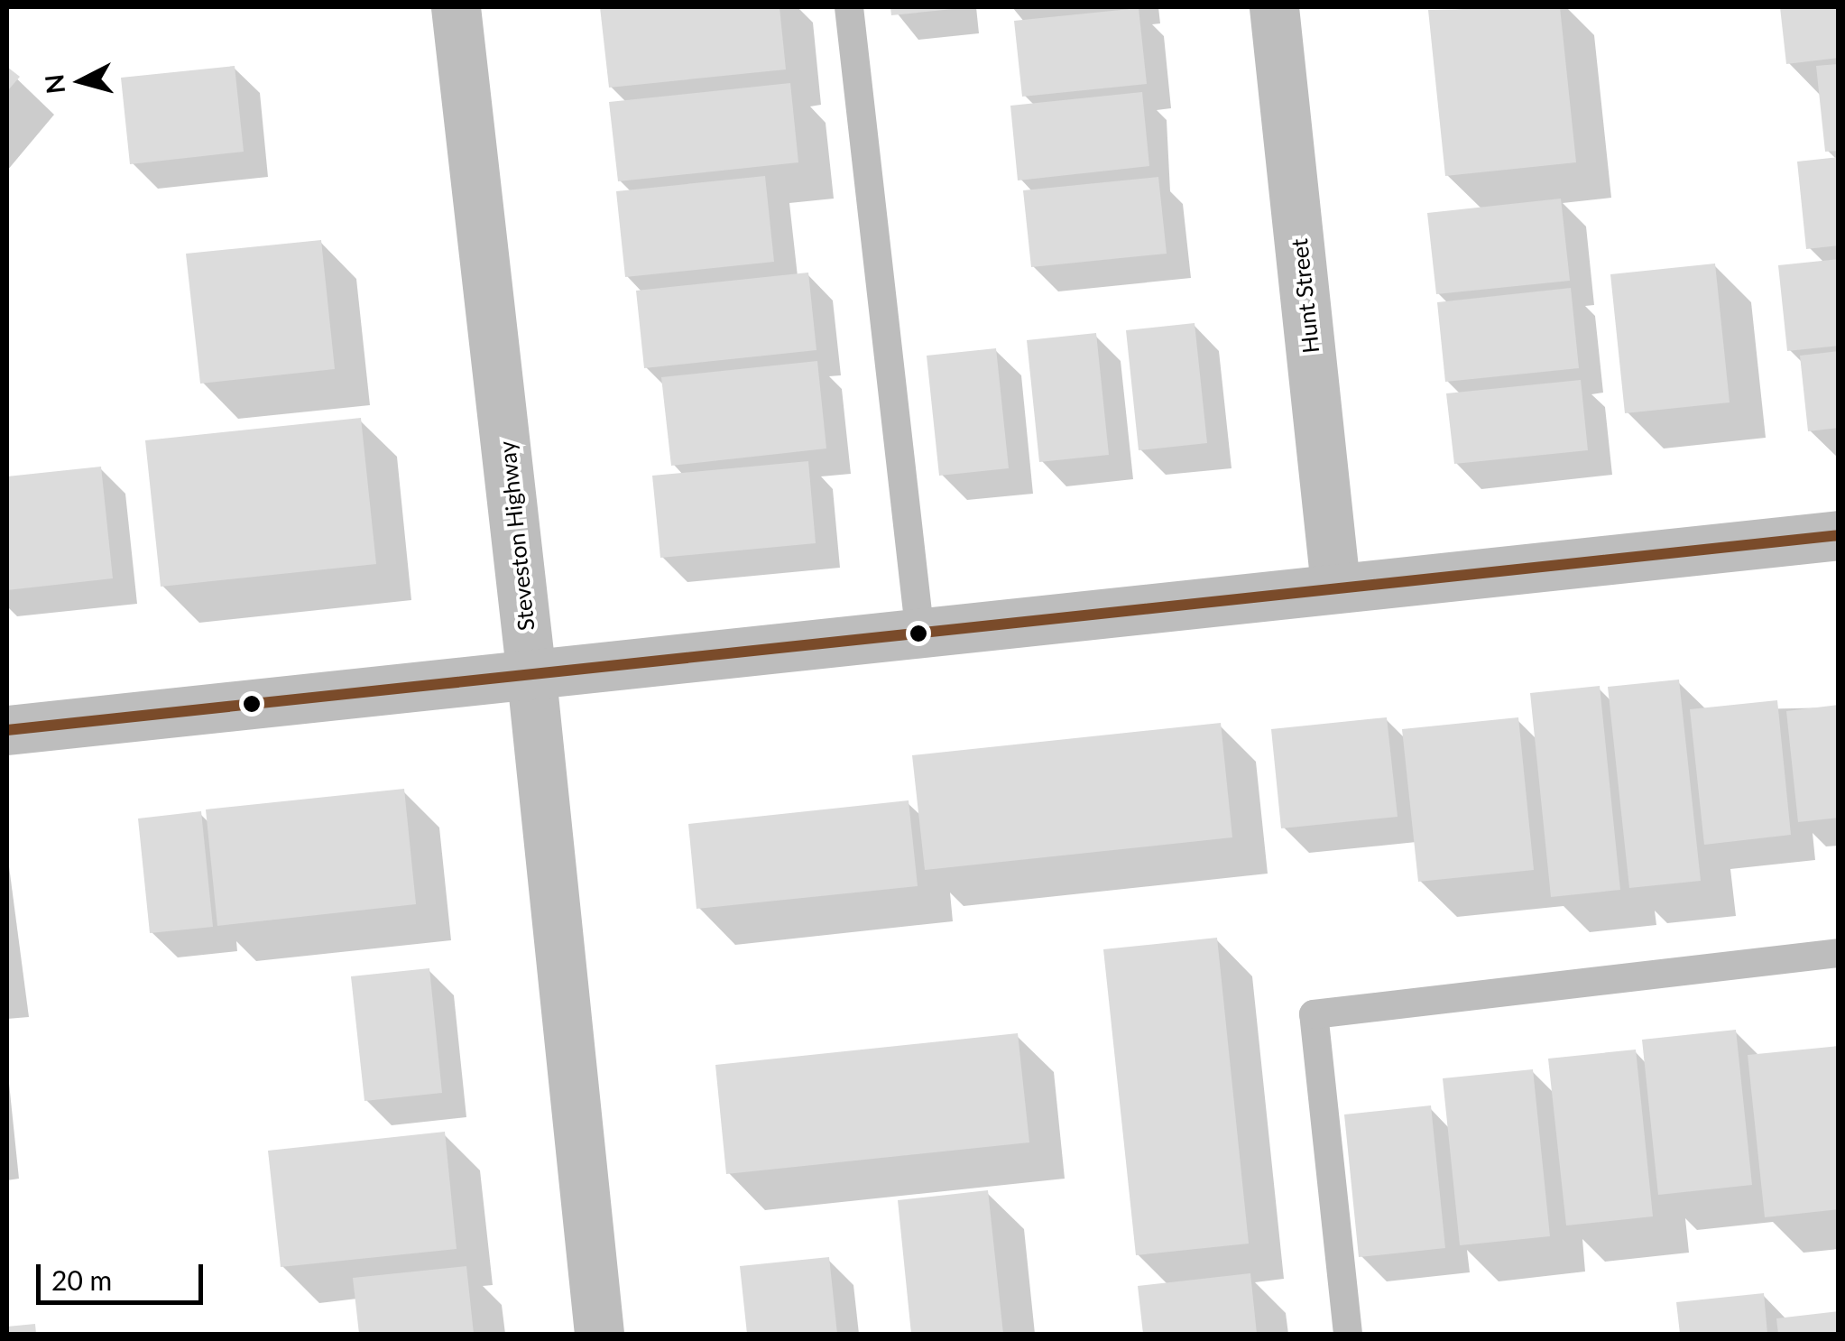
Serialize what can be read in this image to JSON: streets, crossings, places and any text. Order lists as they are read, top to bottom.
{
  "streets": {
    "street": ["Hunt Street", "Steveston Highway"]
  },
  "scale_bar": "20 m",
  "north": "left"
}
